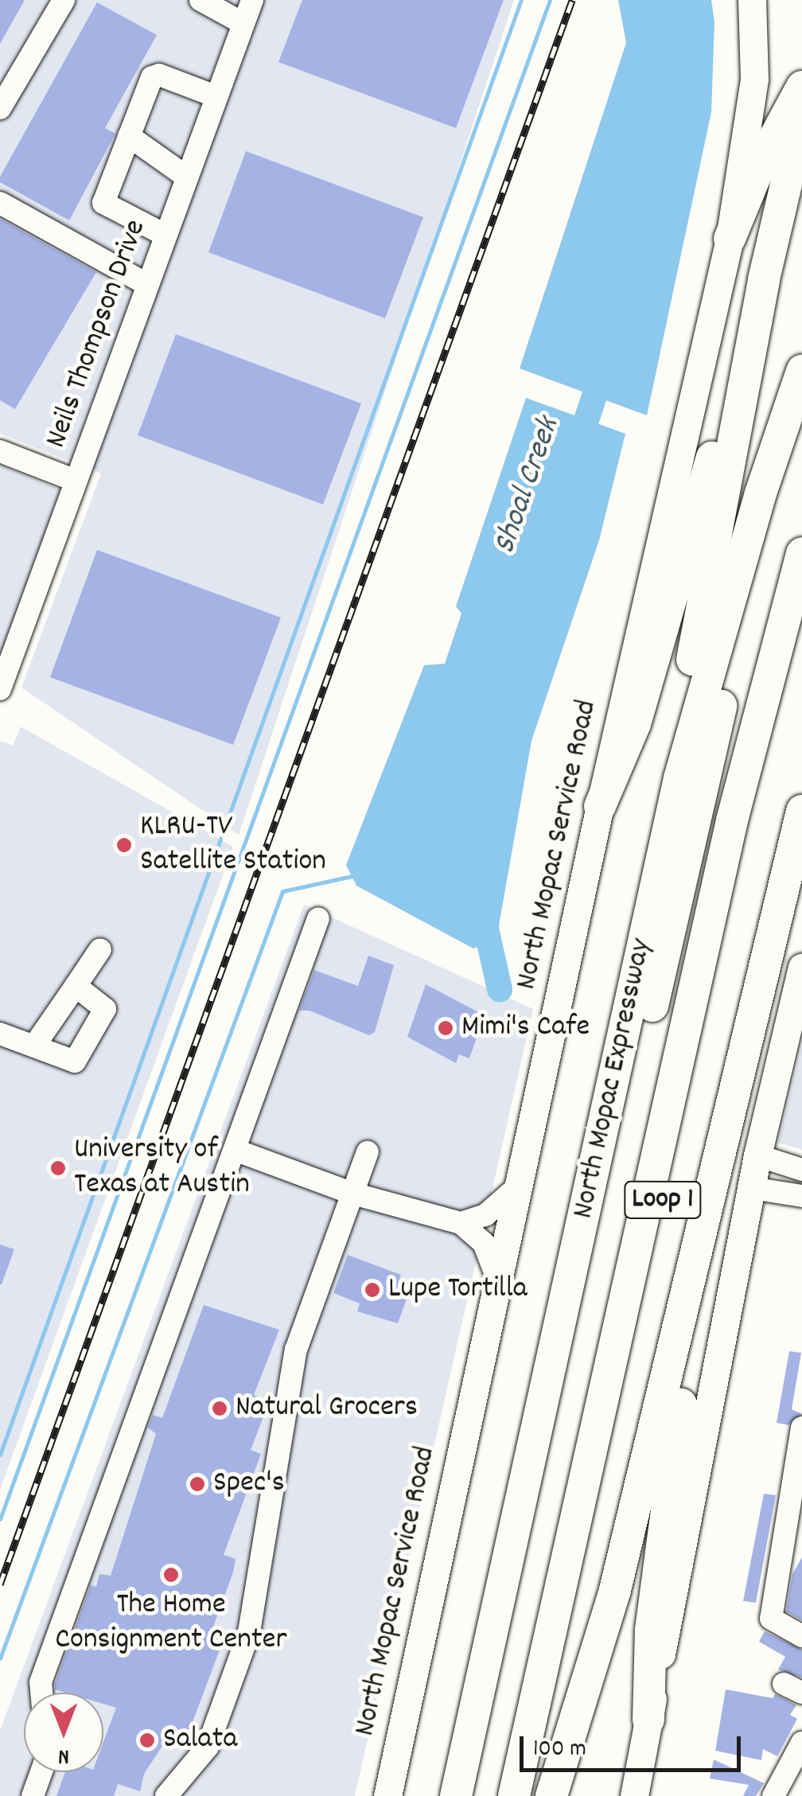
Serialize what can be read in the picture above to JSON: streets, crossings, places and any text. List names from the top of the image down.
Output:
{
  "streets": {
    "highway": ["North Mopac Expressway", "Loop 1"],
    "main road": ["North Mopac Service Road"],
    "street": ["Neils Thompson Drive"]
  },
  "water": ["Shoal Creek"],
  "places": [
    "KLRU-TV Satellite Station",
    "Mimi's Cafe",
    "University of Texas at Austin",
    "Lupe Tortilla",
    "Natural Grocers",
    "Spec's",
    "The Home Consignment Center",
    "Salata"
  ],
  "scale_bar": "100 m",
  "north": "bottom"
}
